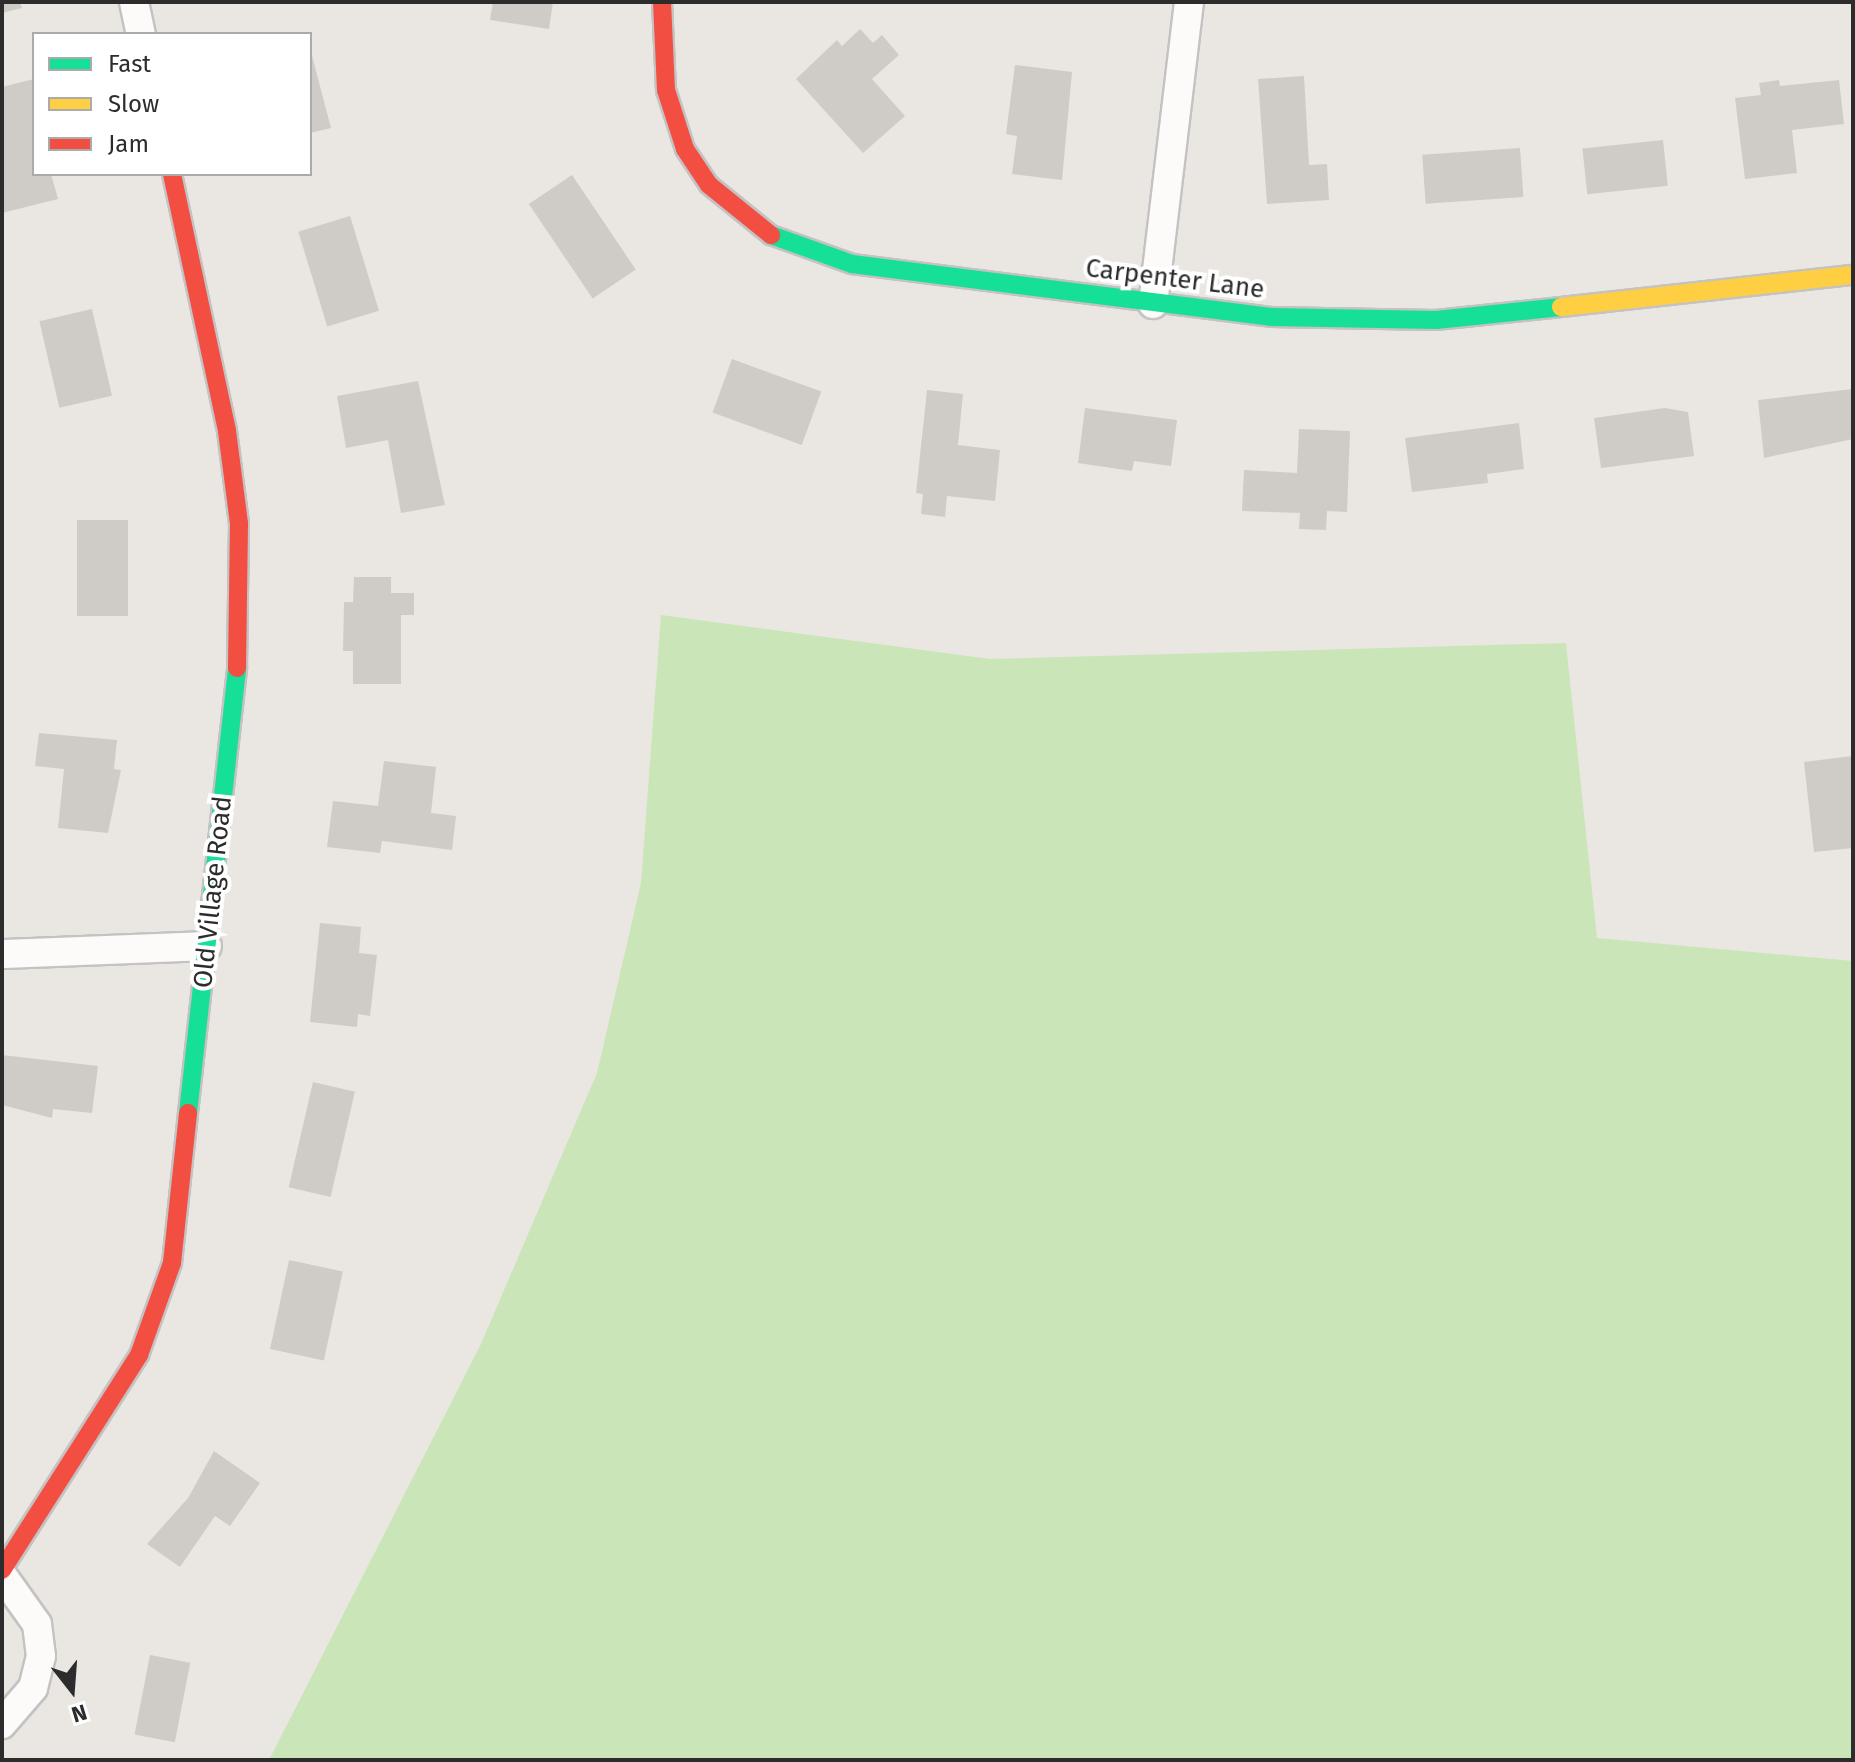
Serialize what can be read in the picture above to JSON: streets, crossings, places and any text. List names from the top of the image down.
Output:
{
  "streets": {
    "street": ["Carpenter Lane", "Old Village Road"]
  },
  "legend": ["Fast", "Slow", "Jam"],
  "north": "bottom"
}
